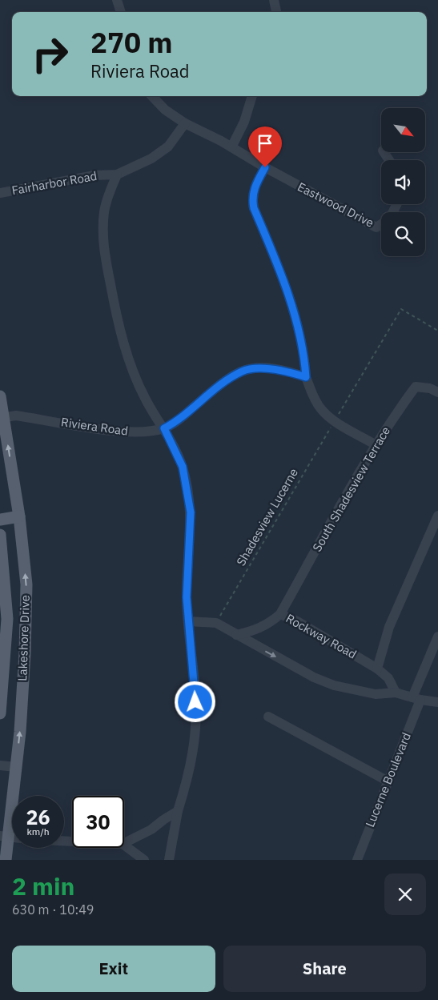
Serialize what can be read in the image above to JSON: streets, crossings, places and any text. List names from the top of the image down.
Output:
{
  "streets": {
    "main road": ["Lakeshore Drive"],
    "street": [
      "Fairharbor Road",
      "Eastwood Drive",
      "Riviera Road",
      "South Shadesview Terrace",
      "Rockway Road",
      "Lucerne Boulevard"
    ],
    "path": ["Shadesview Lucerne"]
  },
  "crossings": [
    ["Fairharbor Road", "Eastwood Drive"],
    ["Riviera Road", "Lakeshore Drive"],
    ["South Shadesview Terrace", "Rockway Road"]
  ],
  "north": "bottom right",
  "page": {
    "turn": ["270 m", "Riviera Road"],
    "speed": "26 km/h",
    "limit": "30",
    "heading": ["2 min", "630 m · 10:49"],
    "buttons": ["Exit", "Share"]
  }
}
